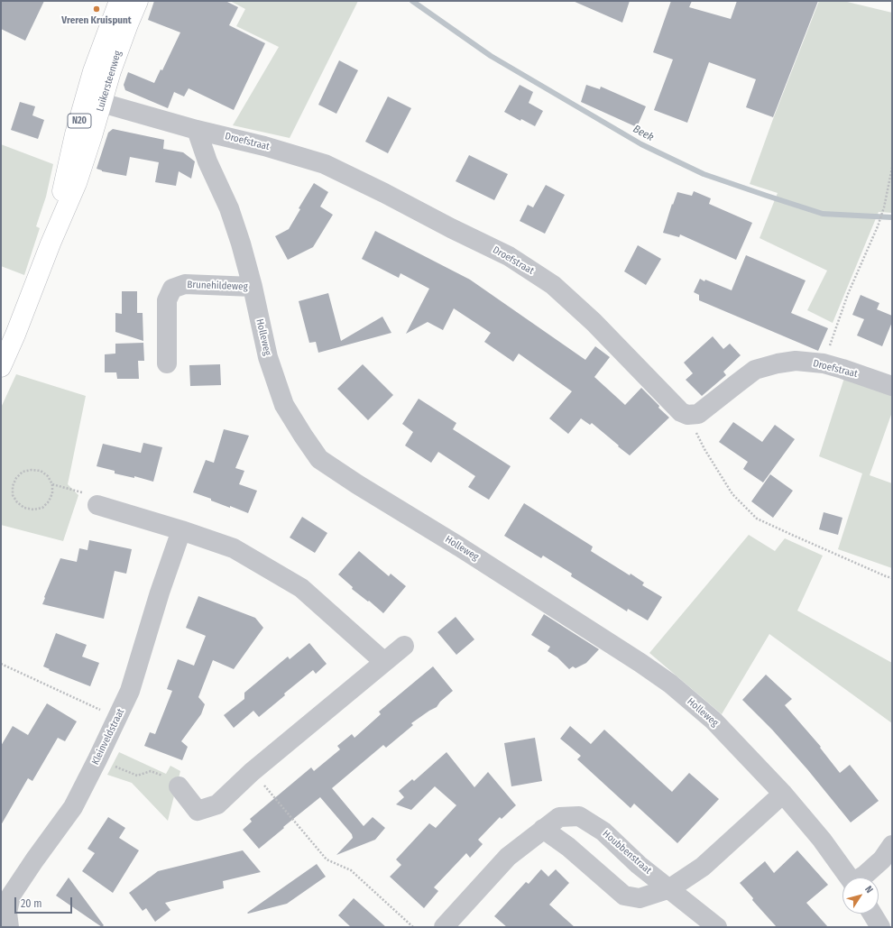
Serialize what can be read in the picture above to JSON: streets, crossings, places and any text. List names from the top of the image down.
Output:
{
  "streets": {
    "main road": ["Luikersteenweg", "N20"],
    "street": [
      "Droefstraat",
      "Brunehildeweg",
      "Holleweg",
      "Kleinveldstraat",
      "Houbbenstraat"
    ]
  },
  "crossings": [
    ["Luikersteenweg", "Droefstraat"],
    ["Droefstraat", "Holleweg"],
    ["Brunehildeweg", "Holleweg"]
  ],
  "water": ["Beek"],
  "places": ["Vreren Kruispunt"],
  "scale_bar": "20 m",
  "north": "top right"
}
